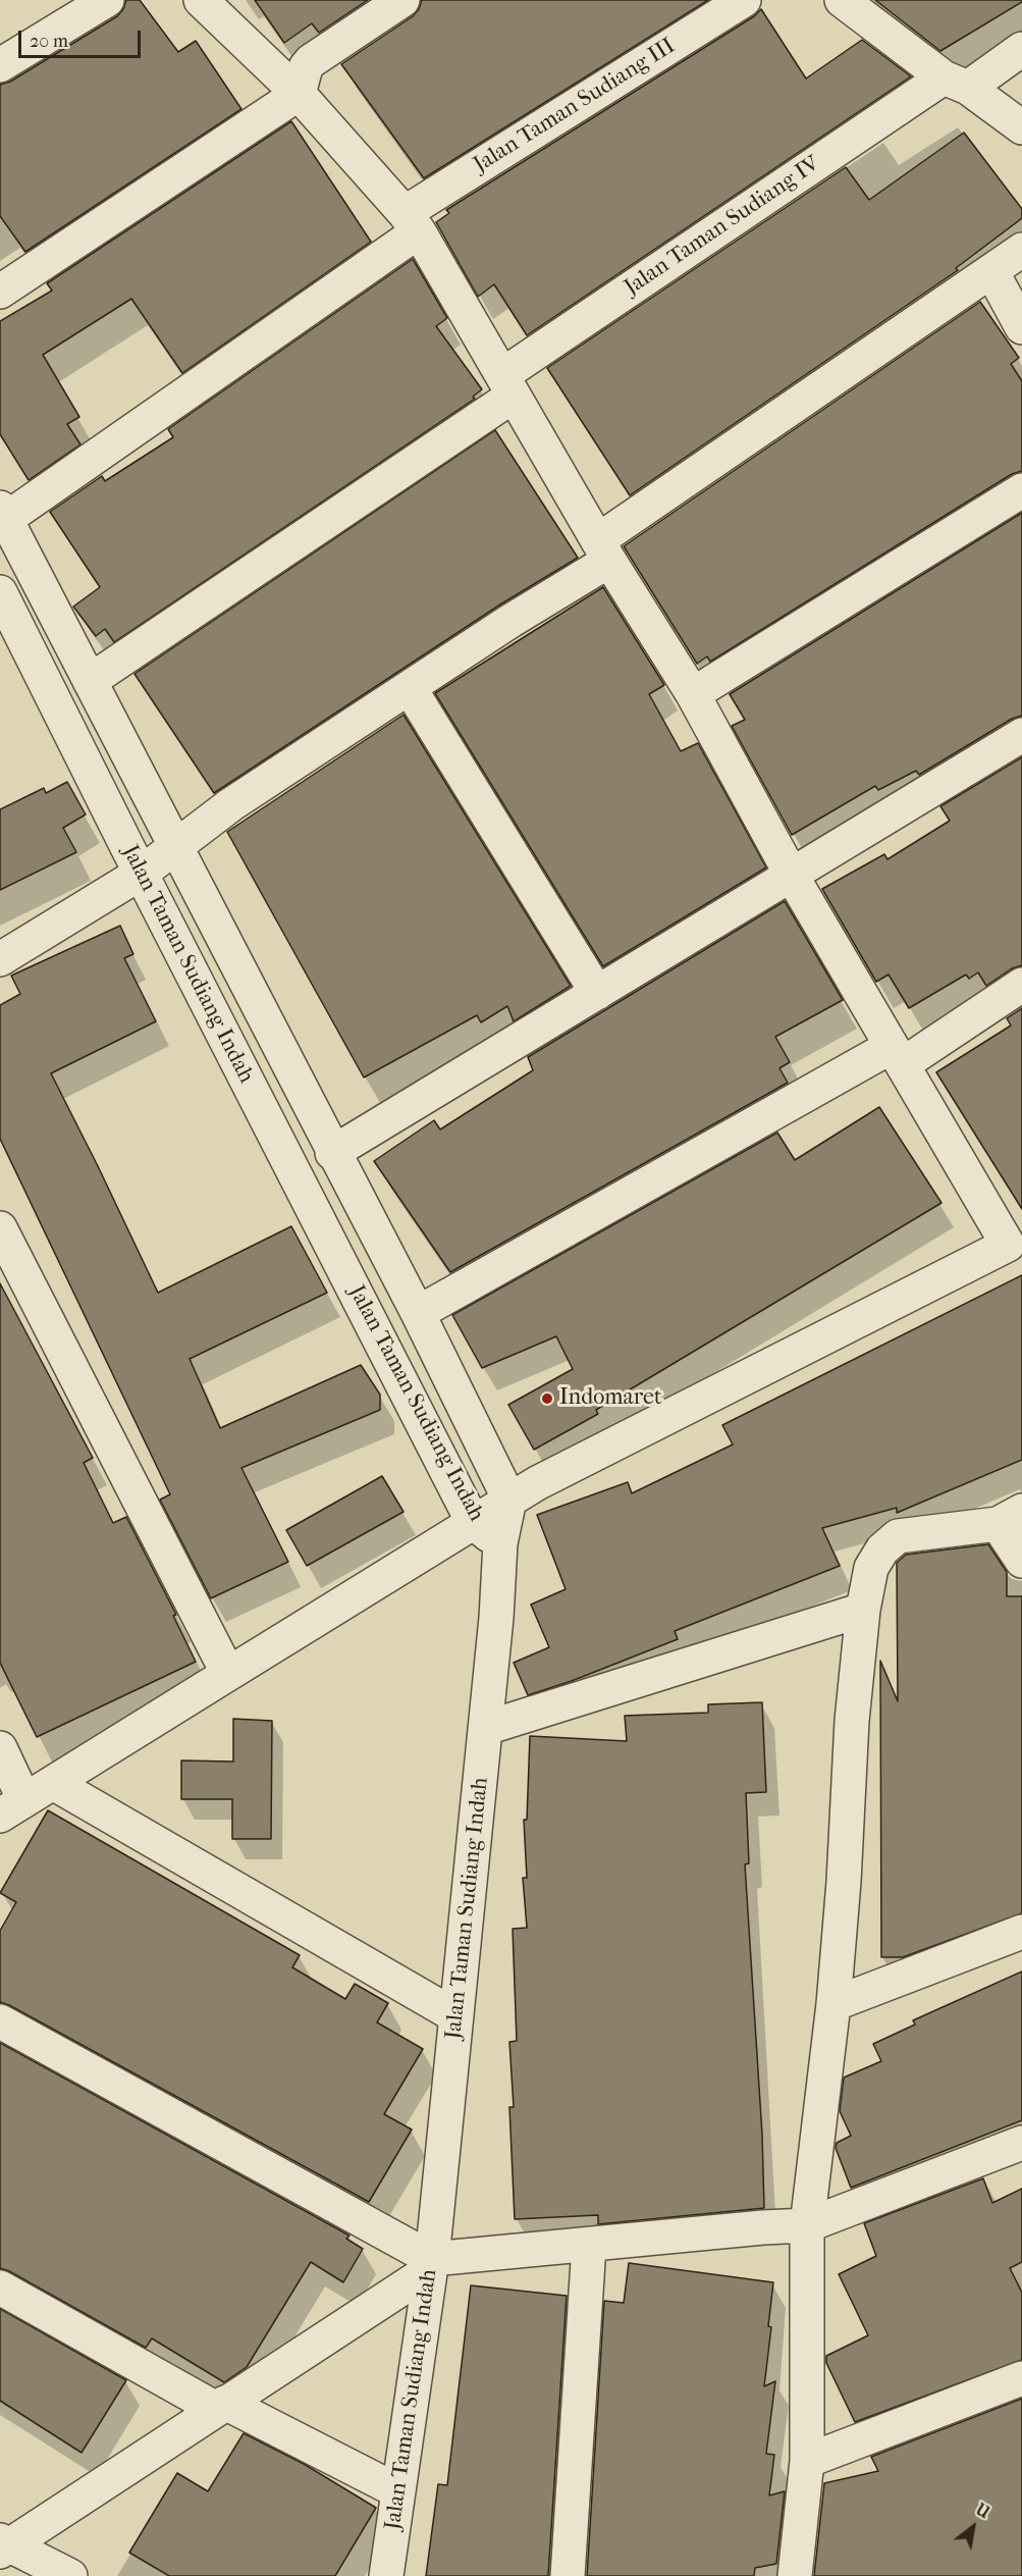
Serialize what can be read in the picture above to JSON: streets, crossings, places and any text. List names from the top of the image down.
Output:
{
  "streets": {
    "street": ["Jalan Taman Sudiang III", "Jalan Taman Sudiang IV", "Jalan Taman Sudiang Indah"]
  },
  "places": ["Indomaret"],
  "scale_bar": "20 m",
  "north": "top right"
}
